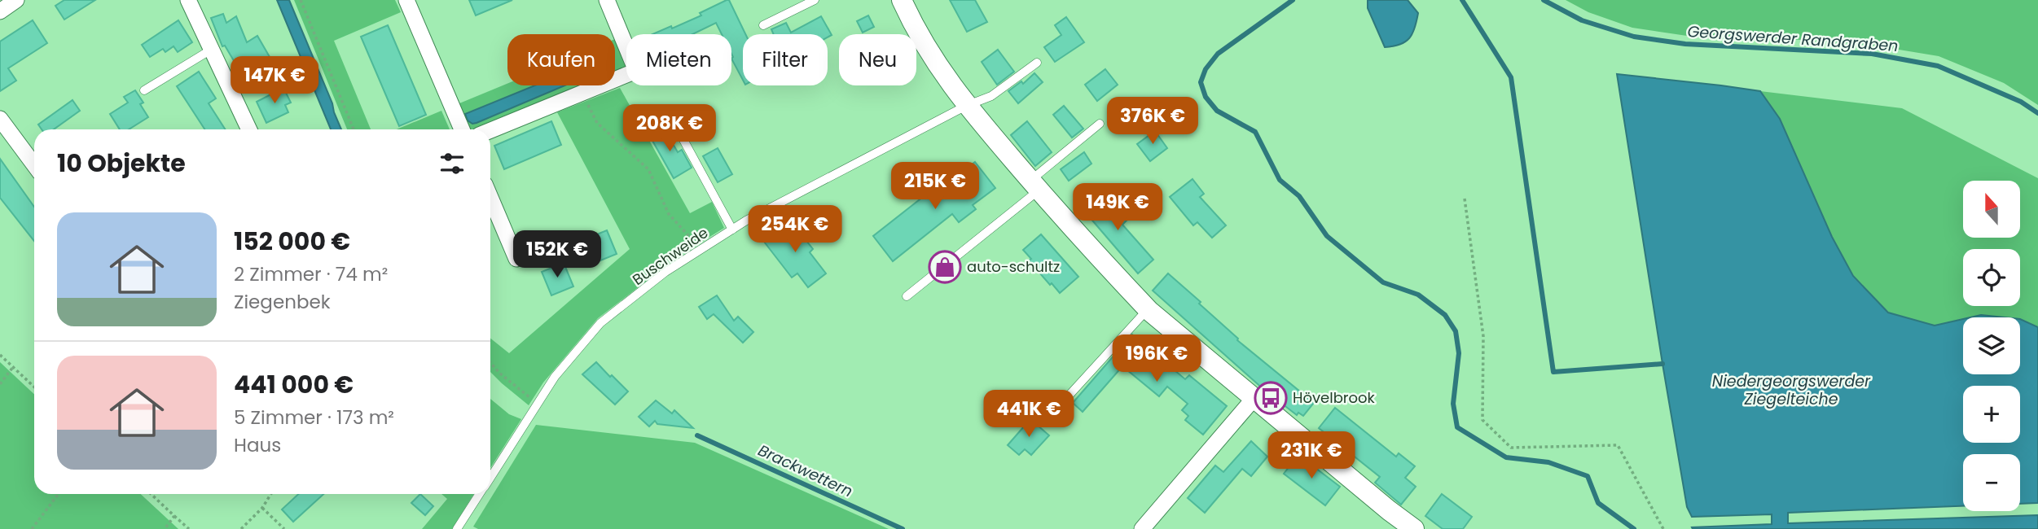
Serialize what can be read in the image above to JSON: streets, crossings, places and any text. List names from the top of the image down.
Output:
{
  "streets": {
    "lane": ["Buschweide"]
  },
  "water": ["Georgswerder Randgraben", "Niedergeorgswerder Ziegelteiche", "Brackwettern"],
  "places": {
    "shop": ["auto-schultz"],
    "bus stop": ["Hövelbrook"]
  },
  "north": "top",
  "page": {
    "chip": [
      "Kaufen",
      "Mieten",
      "Filter",
      "Neu"
    ],
    "price": [
      "147K €",
      "376K €",
      "208K €",
      "215K €",
      "149K €",
      "254K €",
      "152K €",
      "196K €",
      "441K €",
      "231K €"
    ],
    "heading": "10 Objekte",
    "map_buttons": ["+", "−"],
    "list": [
      {
        "name": "152 000 €",
        "note": "2 Zimmer · 74 m² · Ziegenbek"
      },
      {
        "name": "441 000 €",
        "note": "5 Zimmer · 173 m² · Haus"
      }
    ]
  }
}
